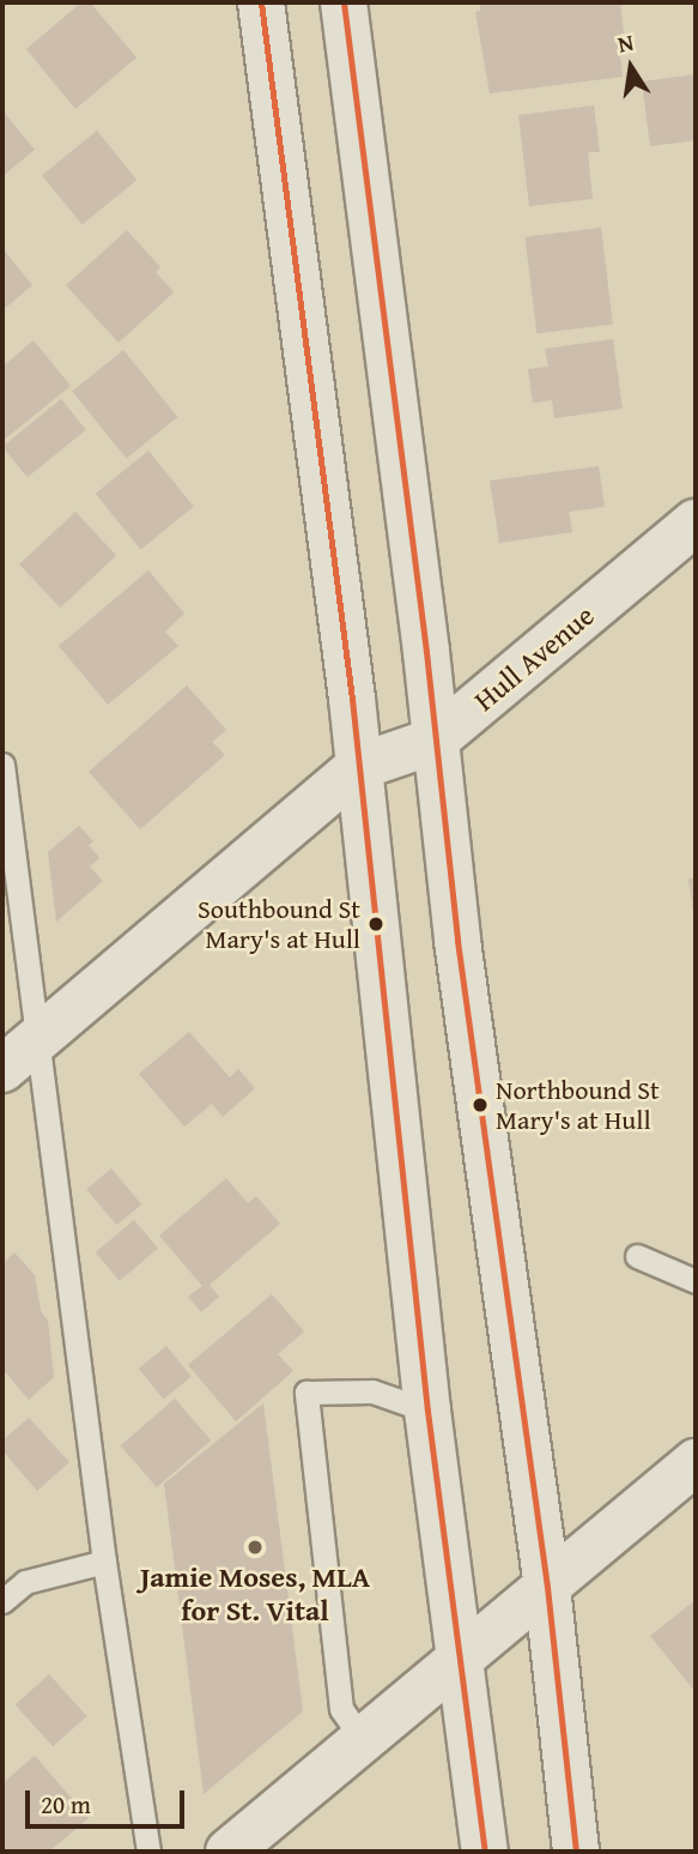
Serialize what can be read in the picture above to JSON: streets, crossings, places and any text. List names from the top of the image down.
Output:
{
  "streets": {
    "main road": ["Hull Avenue"]
  },
  "places": ["Southbound St Mary's at Hull", "Northbound St Mary's at Hull", "Jamie Moses, MLA for St. Vital"],
  "scale_bar": "20 m",
  "north": "top"
}
